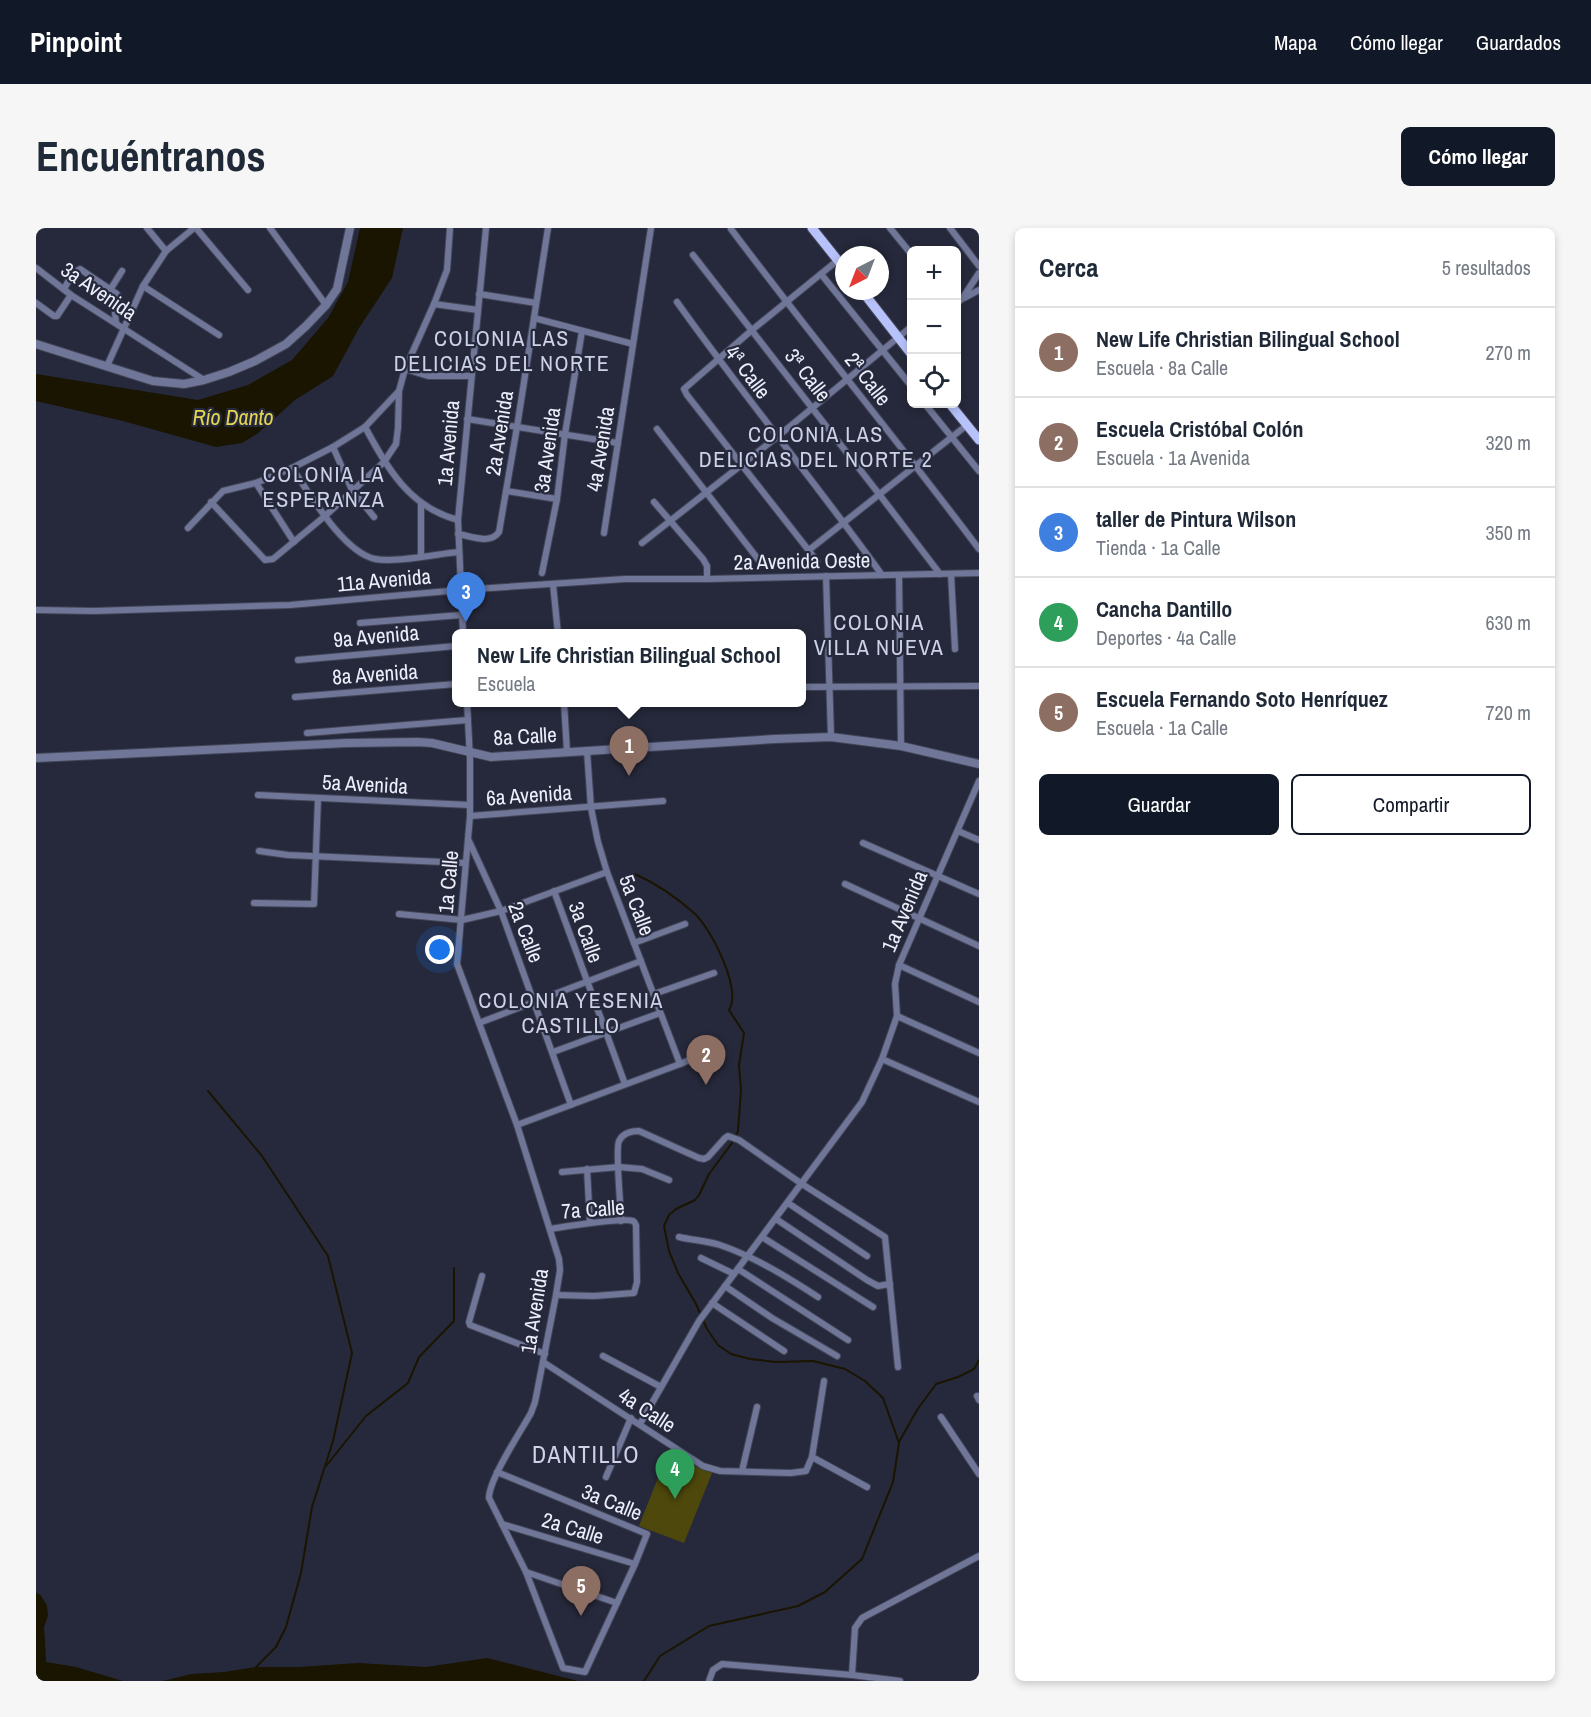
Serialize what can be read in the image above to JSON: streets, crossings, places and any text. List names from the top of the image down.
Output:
{
  "streets": {
    "street": [
      "3a Avenida",
      "4ª Calle",
      "3ª Calle",
      "2ª Calle",
      "2a Avenida",
      "1a Avenida",
      "4a Avenida",
      "2a Avenida Oeste",
      "11a Avenida",
      "9a Avenida",
      "8a Avenida",
      "8a Calle",
      "5a Avenida",
      "6a Avenida",
      "1a Calle",
      "5a Calle",
      "2a Calle",
      "3a Calle",
      "7a Calle",
      "4a Calle"
    ]
  },
  "crossings": [
    ["4ª Calle", "2a Avenida Oeste"],
    ["3ª Calle", "2a Avenida Oeste"],
    ["2a Avenida", "1a Avenida"],
    ["1a Avenida", "11a Avenida"],
    ["1a Avenida", "1a Calle"],
    ["1a Avenida", "2a Calle"],
    ["1a Avenida", "3a Calle"],
    ["1a Avenida", "7a Calle"],
    ["1a Avenida", "4a Calle"],
    ["2a Avenida Oeste", "11a Avenida"],
    ["8a Calle", "1a Calle"],
    ["8a Calle", "5a Calle"],
    ["5a Avenida", "1a Calle"],
    ["6a Avenida", "1a Calle"],
    ["6a Avenida", "5a Calle"],
    ["1a Calle", "2a Calle"],
    ["2a Calle", "3a Calle"]
  ],
  "districts": [
    "COLONIA LAS DELICIAS DEL NORTE",
    "COLONIA LAS DELICIAS DEL NORTE 2",
    "COLONIA LA ESPERANZA",
    "COLONIA VILLA NUEVA",
    "COLONIA YESENIA CASTILLO",
    "DANTILLO"
  ],
  "water": ["Río Danto"],
  "north": "bottom left",
  "page": {
    "header": "Pinpoint",
    "nav": ["Mapa", "Cómo llegar", "Guardados"],
    "buttons": [
      "Cómo llegar",
      ["Guardar", "Compartir"]
    ],
    "title": "Encuéntranos",
    "heading": ["Cerca", "5 resultados"],
    "map_buttons": ["+", "−"],
    "list": [
      {
        "mark": "1",
        "name": "New Life Christian Bilingual School",
        "note": "Escuela · 8a Calle",
        "value": "270 m"
      },
      {
        "mark": "2",
        "name": "Escuela Cristóbal Colón",
        "note": "Escuela · 1a Avenida",
        "value": "320 m"
      },
      {
        "mark": "3",
        "name": "taller de Pintura Wilson",
        "note": "Tienda · 1a Calle",
        "value": "350 m"
      },
      {
        "mark": "4",
        "name": "Cancha Dantillo",
        "note": "Deportes · 4a Calle",
        "value": "630 m"
      },
      {
        "mark": "5",
        "name": "Escuela Fernando Soto Henríquez",
        "note": "Escuela · 1a Calle",
        "value": "720 m"
      }
    ],
    "pins": [
      "3",
      "1",
      "2",
      "4",
      "5"
    ],
    "popup": ["New Life Christian Bilingual School", "Escuela"]
  }
}
